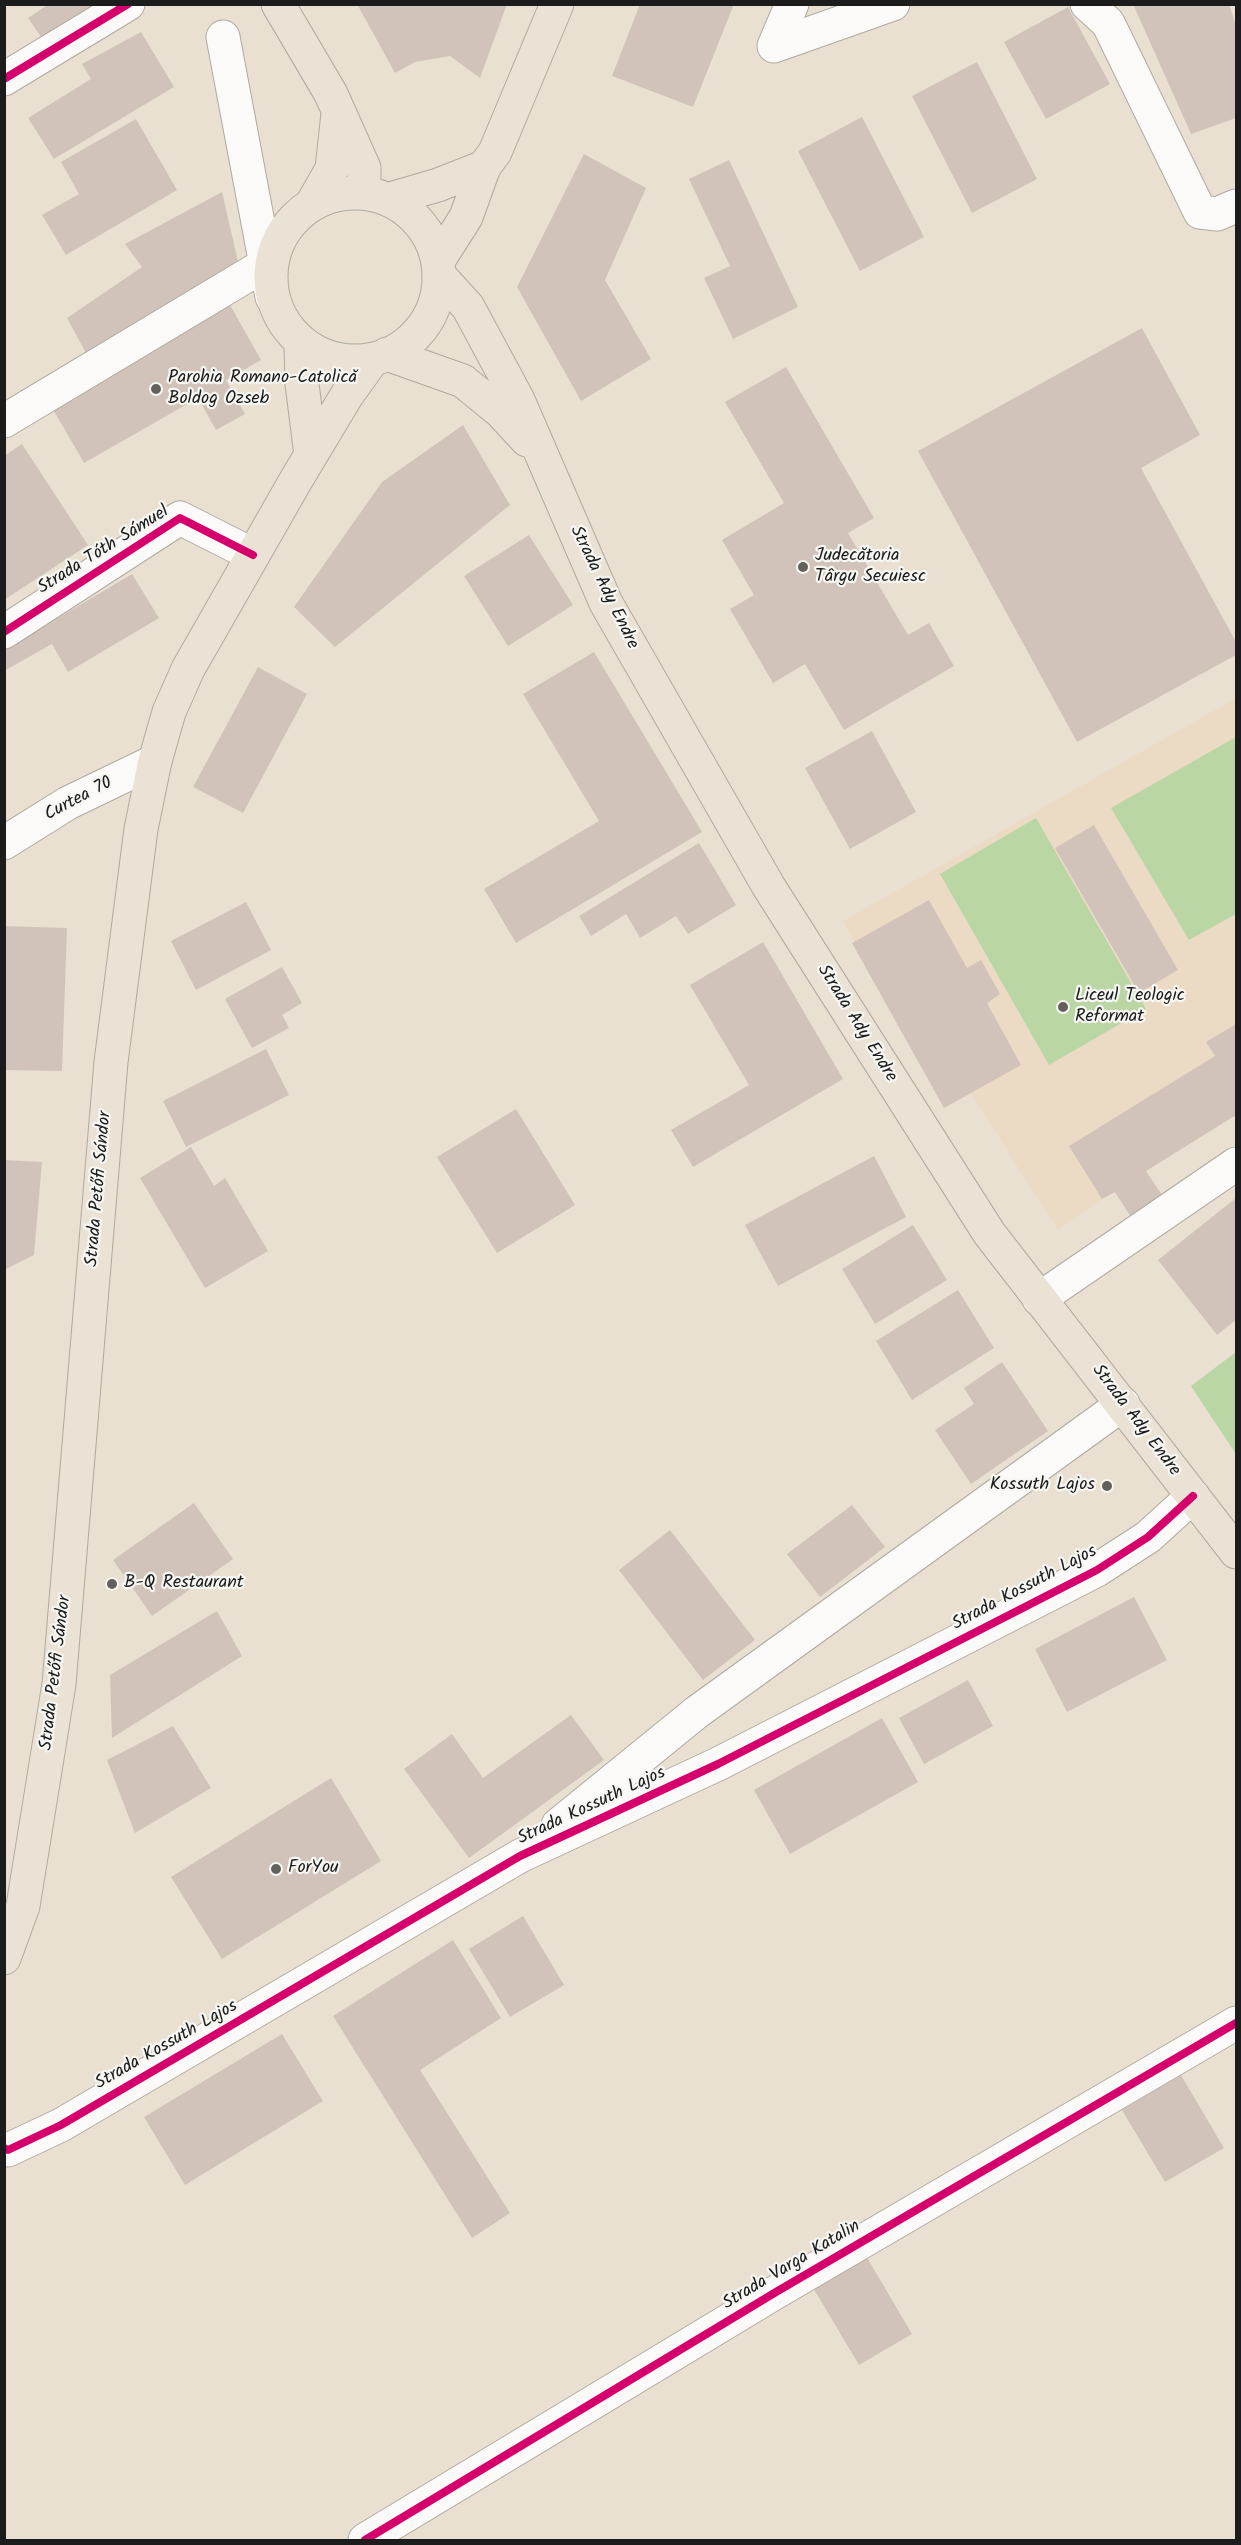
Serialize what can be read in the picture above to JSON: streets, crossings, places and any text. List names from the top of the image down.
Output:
{
  "streets": {
    "main road": ["Strada Ady Endre", "Strada Petőfi Sándor"],
    "street": [
      "Strada Tóth Sámuel",
      "Curtea 70",
      "Strada Kossuth Lajos",
      "Strada Varga Katalin"
    ]
  },
  "crossings": [
    ["Strada Tóth Sámuel", "Strada Petőfi Sándor"],
    ["Strada Ady Endre", "Strada Petőfi Sándor"],
    ["Strada Ady Endre", "Strada Kossuth Lajos"],
    ["Curtea 70", "Strada Petőfi Sándor"]
  ],
  "places": [
    "Parohia Romano-Catolică Boldog Ozseb",
    "Judecătoria Târgu Secuiesc",
    "Liceul Teologic Reformat",
    "Kossuth Lajos",
    "B-Q Restaurant",
    "ForYou"
  ]
}
